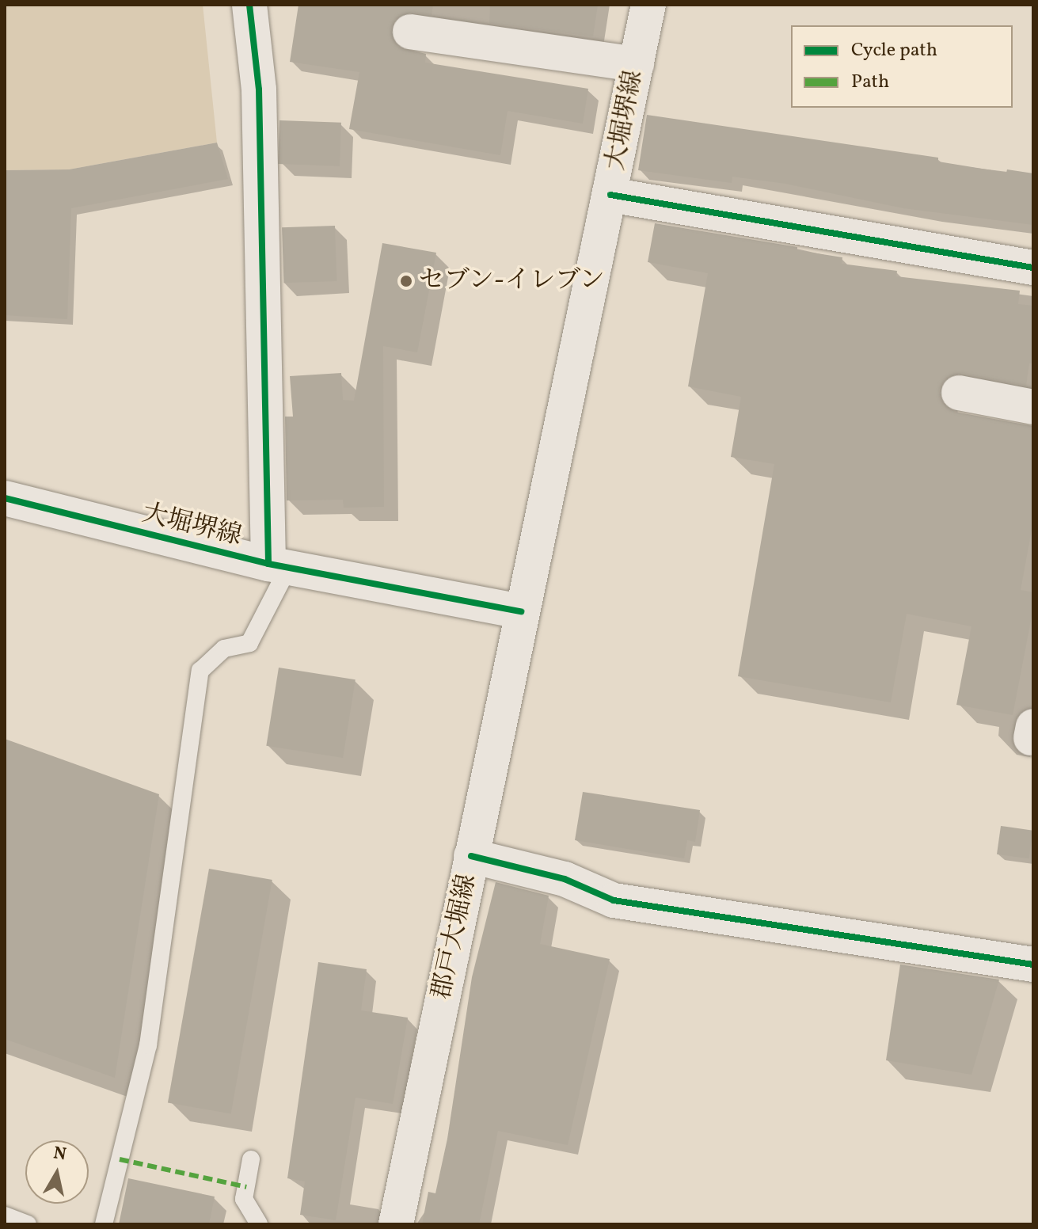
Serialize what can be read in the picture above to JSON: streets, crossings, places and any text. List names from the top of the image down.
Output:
{
  "streets": {
    "street": ["大堀堺線", "郡戸大堀線"]
  },
  "crossings": [
    ["大堀堺線", "郡戸大堀線"]
  ],
  "places": ["セブン-イレブン"],
  "legend": ["Cycle path", "Path"],
  "north": "top"
}
